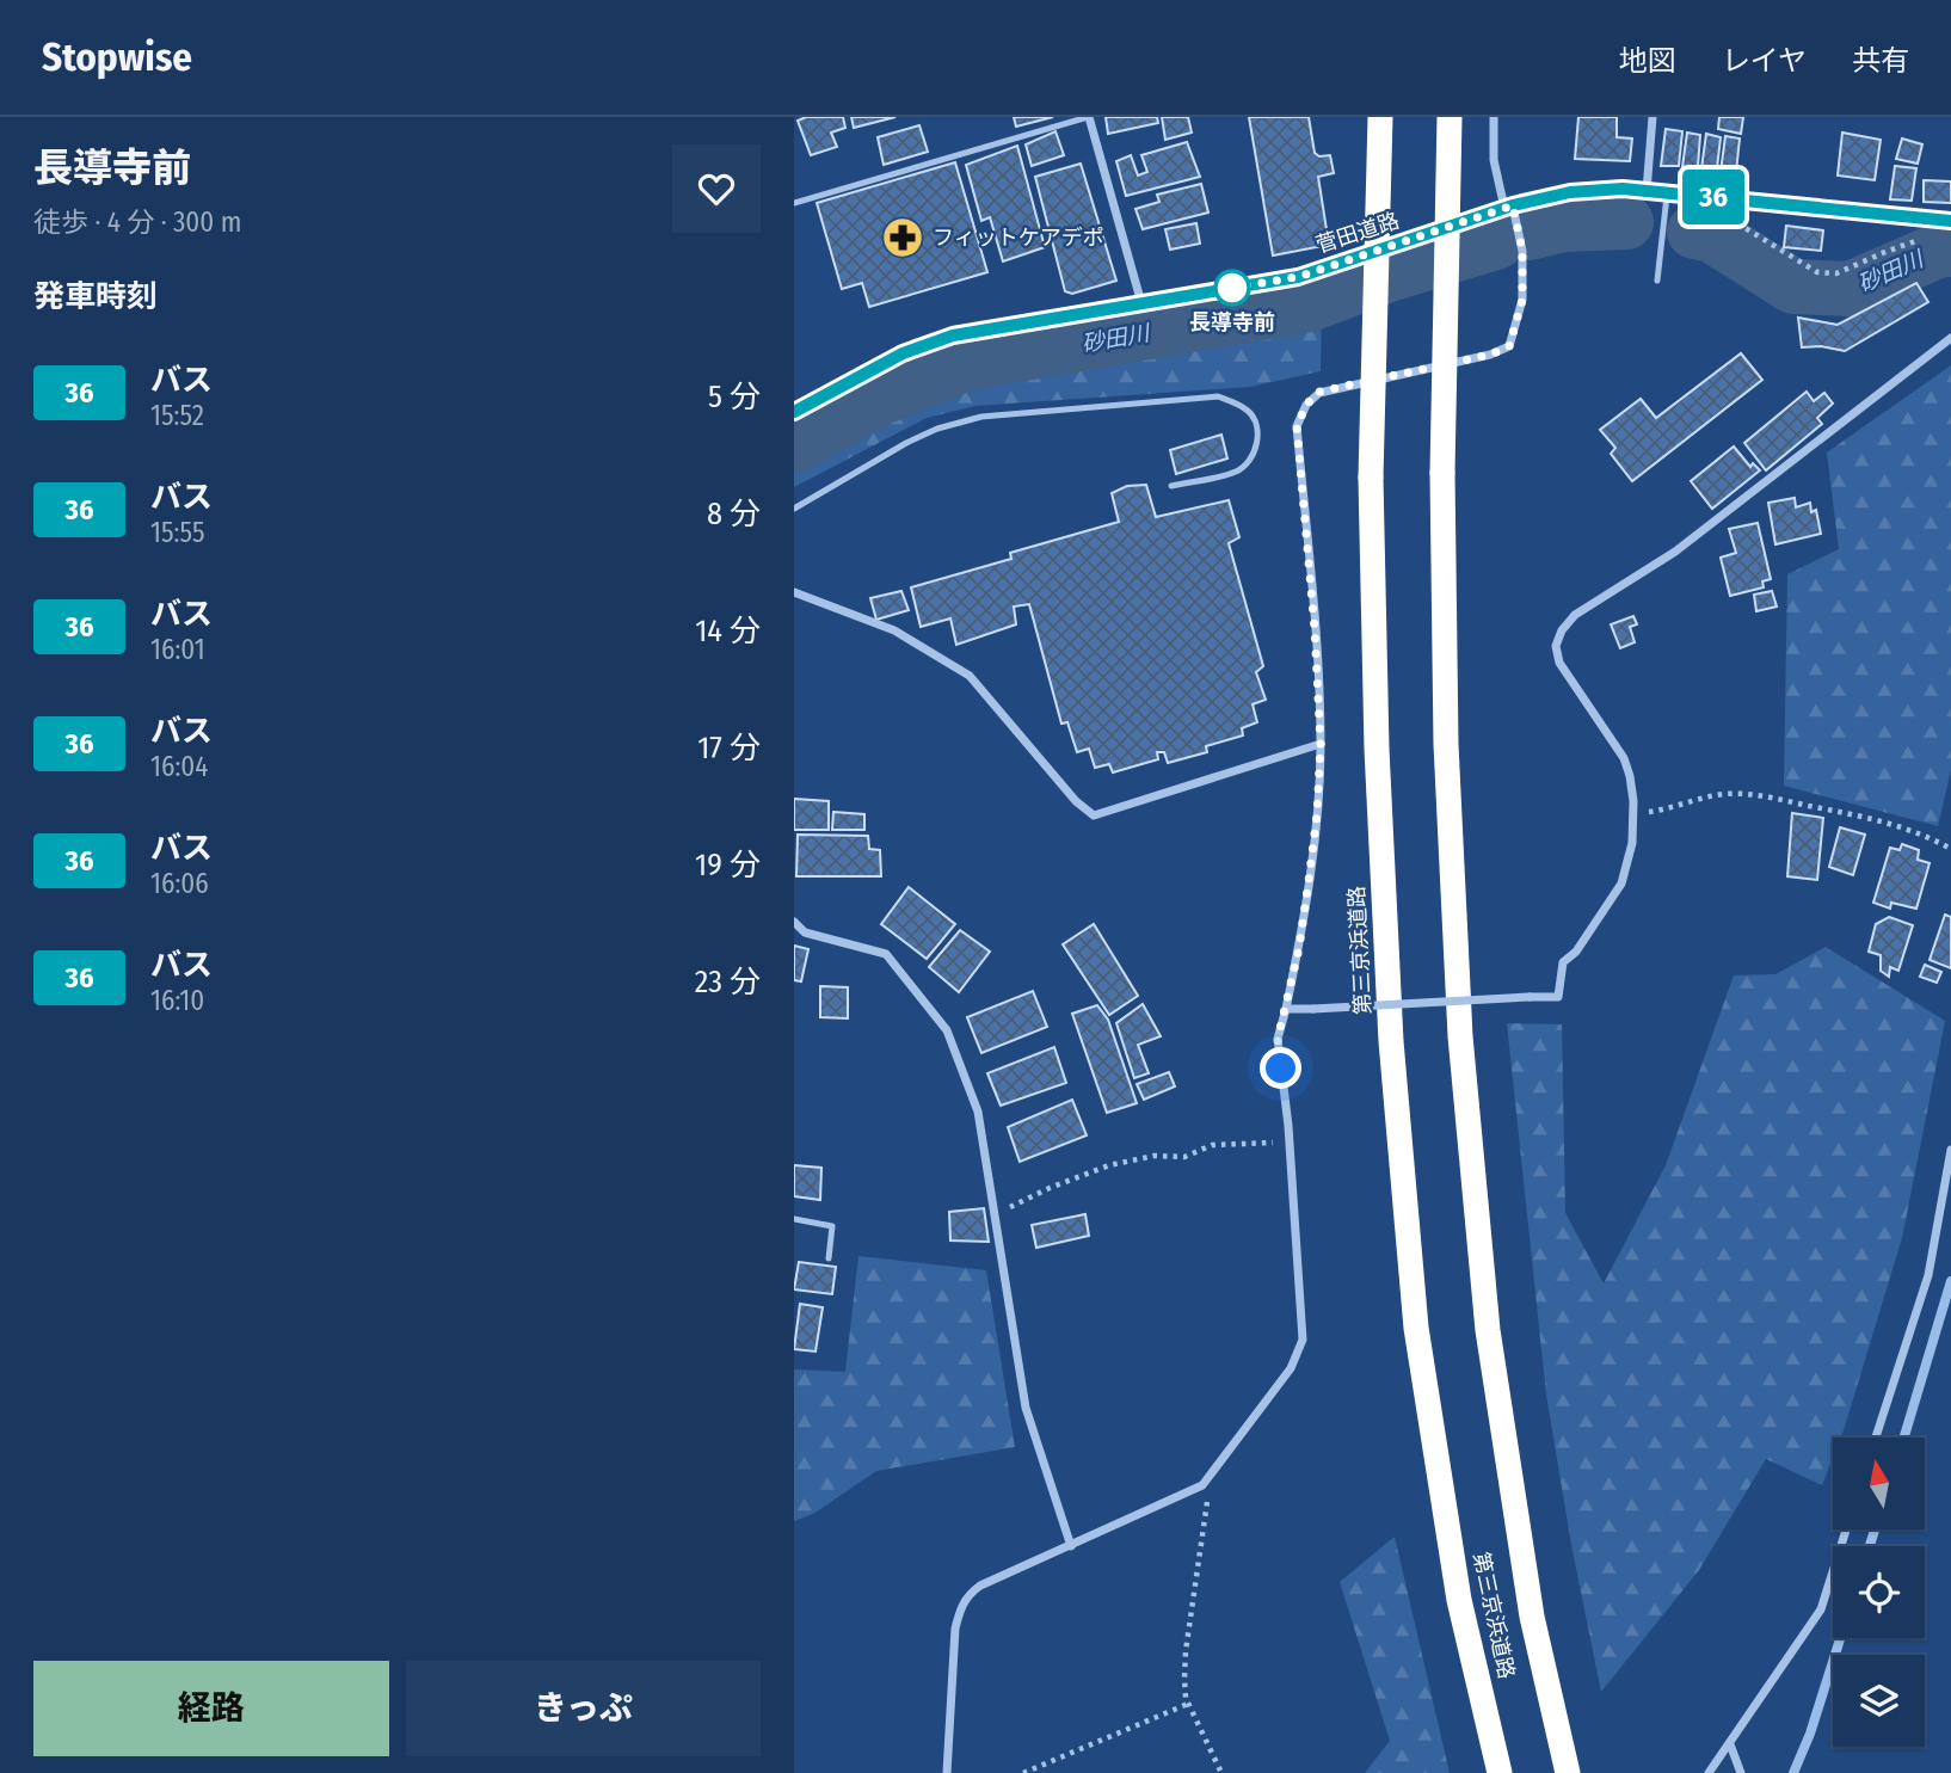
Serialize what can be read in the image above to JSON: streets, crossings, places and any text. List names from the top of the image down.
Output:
{
  "streets": {
    "highway": ["第三京浜道路"],
    "street": ["菅田道路"]
  },
  "water": ["砂田川"],
  "places": {
    "pharmacy": ["フィットケアデポ"],
    "other": ["長導寺前"]
  },
  "lines": ["bus line 36"],
  "north": "top",
  "page": {
    "header": "Stopwise",
    "nav": ["地図", "レイヤ", "共有"],
    "heading": [
      ["長導寺前", "徒歩 · 4 分 · 300 m"],
      "発車時刻"
    ],
    "on_map": "36",
    "list": [
      {
        "mark": "36",
        "name": "バス",
        "note": "15:52",
        "value": "5 分"
      },
      {
        "mark": "36",
        "name": "バス",
        "note": "15:55",
        "value": "8 分"
      },
      {
        "mark": "36",
        "name": "バス",
        "note": "16:01",
        "value": "14 分"
      },
      {
        "mark": "36",
        "name": "バス",
        "note": "16:04",
        "value": "17 分"
      },
      {
        "mark": "36",
        "name": "バス",
        "note": "16:06",
        "value": "19 分"
      },
      {
        "mark": "36",
        "name": "バス",
        "note": "16:10",
        "value": "23 分"
      }
    ],
    "buttons": ["経路", "きっぷ"]
  }
}
